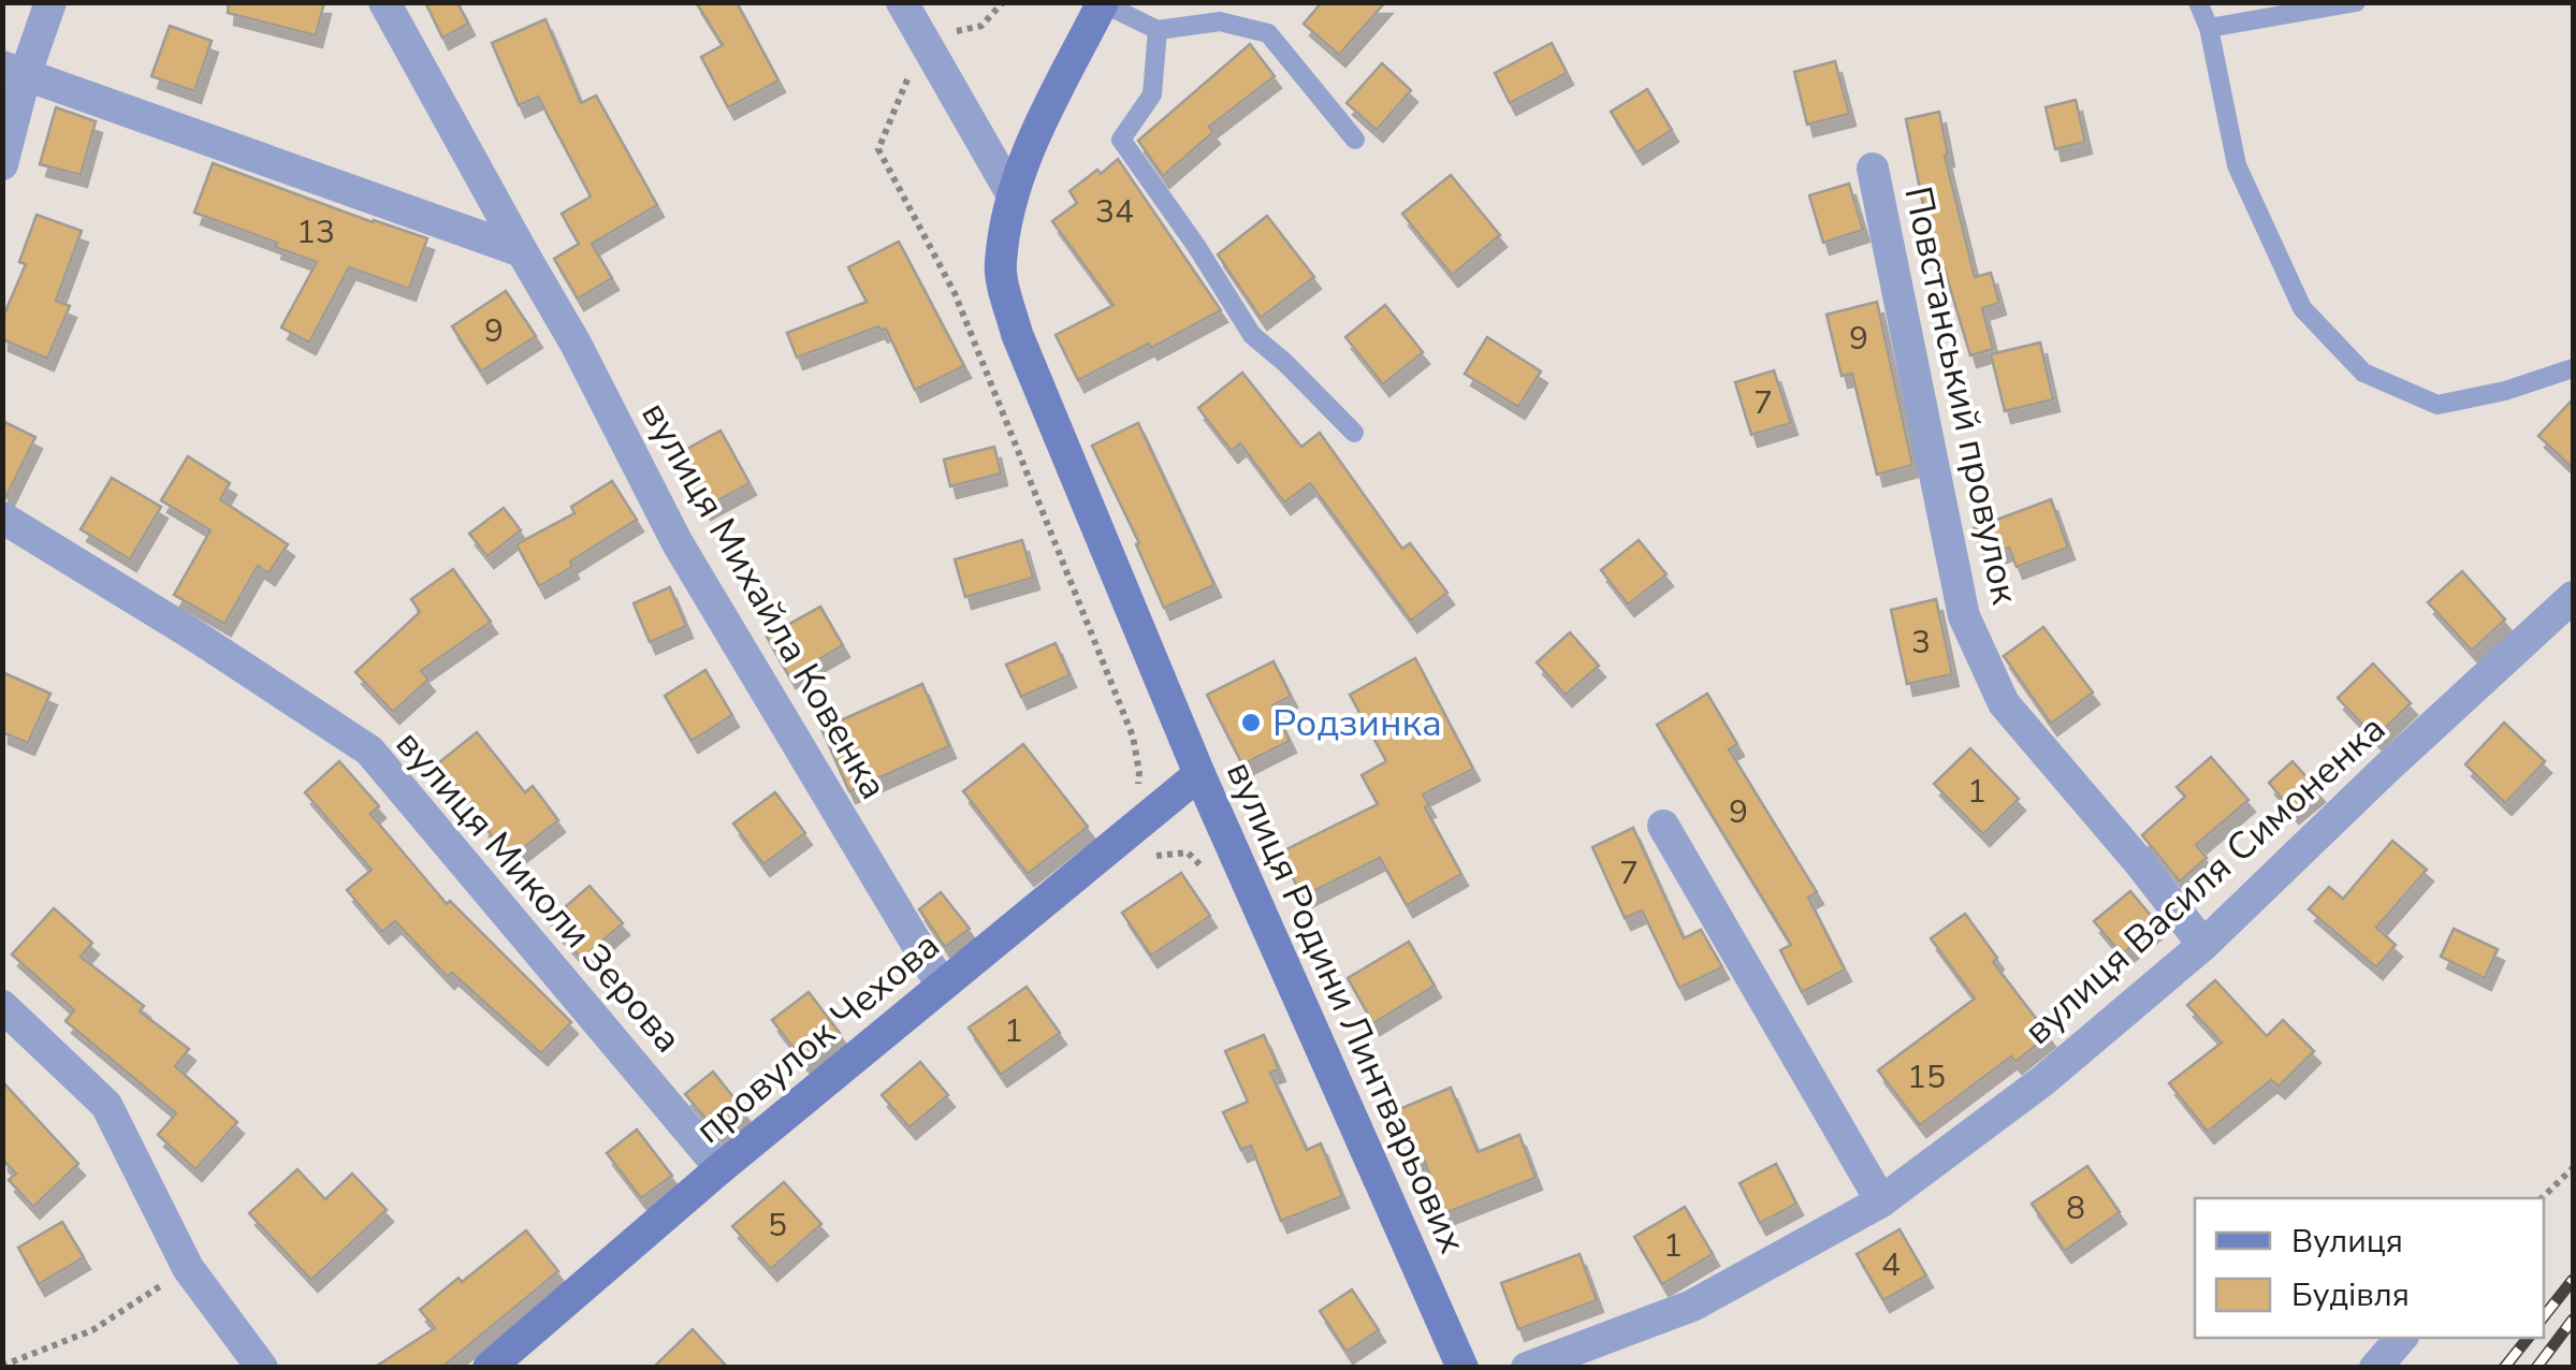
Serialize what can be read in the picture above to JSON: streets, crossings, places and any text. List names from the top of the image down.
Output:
{
  "streets": {
    "main road": ["вулиця Родини Линтварьових", "провулок Чехова"],
    "street": [
      "Повстанський провулок",
      "вулиця Михайла Ковенка",
      "вулиця Василя Симоненка",
      "вулиця Миколи Зерова"
    ]
  },
  "crossings": [
    ["Повстанський провулок", "вулиця Василя Симоненка"],
    ["вулиця Михайла Ковенка", "провулок Чехова"],
    ["вулиця Миколи Зерова", "провулок Чехова"],
    ["вулиця Родини Линтварьових", "провулок Чехова"]
  ],
  "places": ["Родзинка"],
  "house_numbers": [
    "34",
    "13",
    "9",
    "9",
    "7",
    "3",
    "1",
    "9",
    "7",
    "1",
    "15",
    "8",
    "5",
    "1",
    "4"
  ],
  "legend": ["Вулиця", "Будівля"]
}
